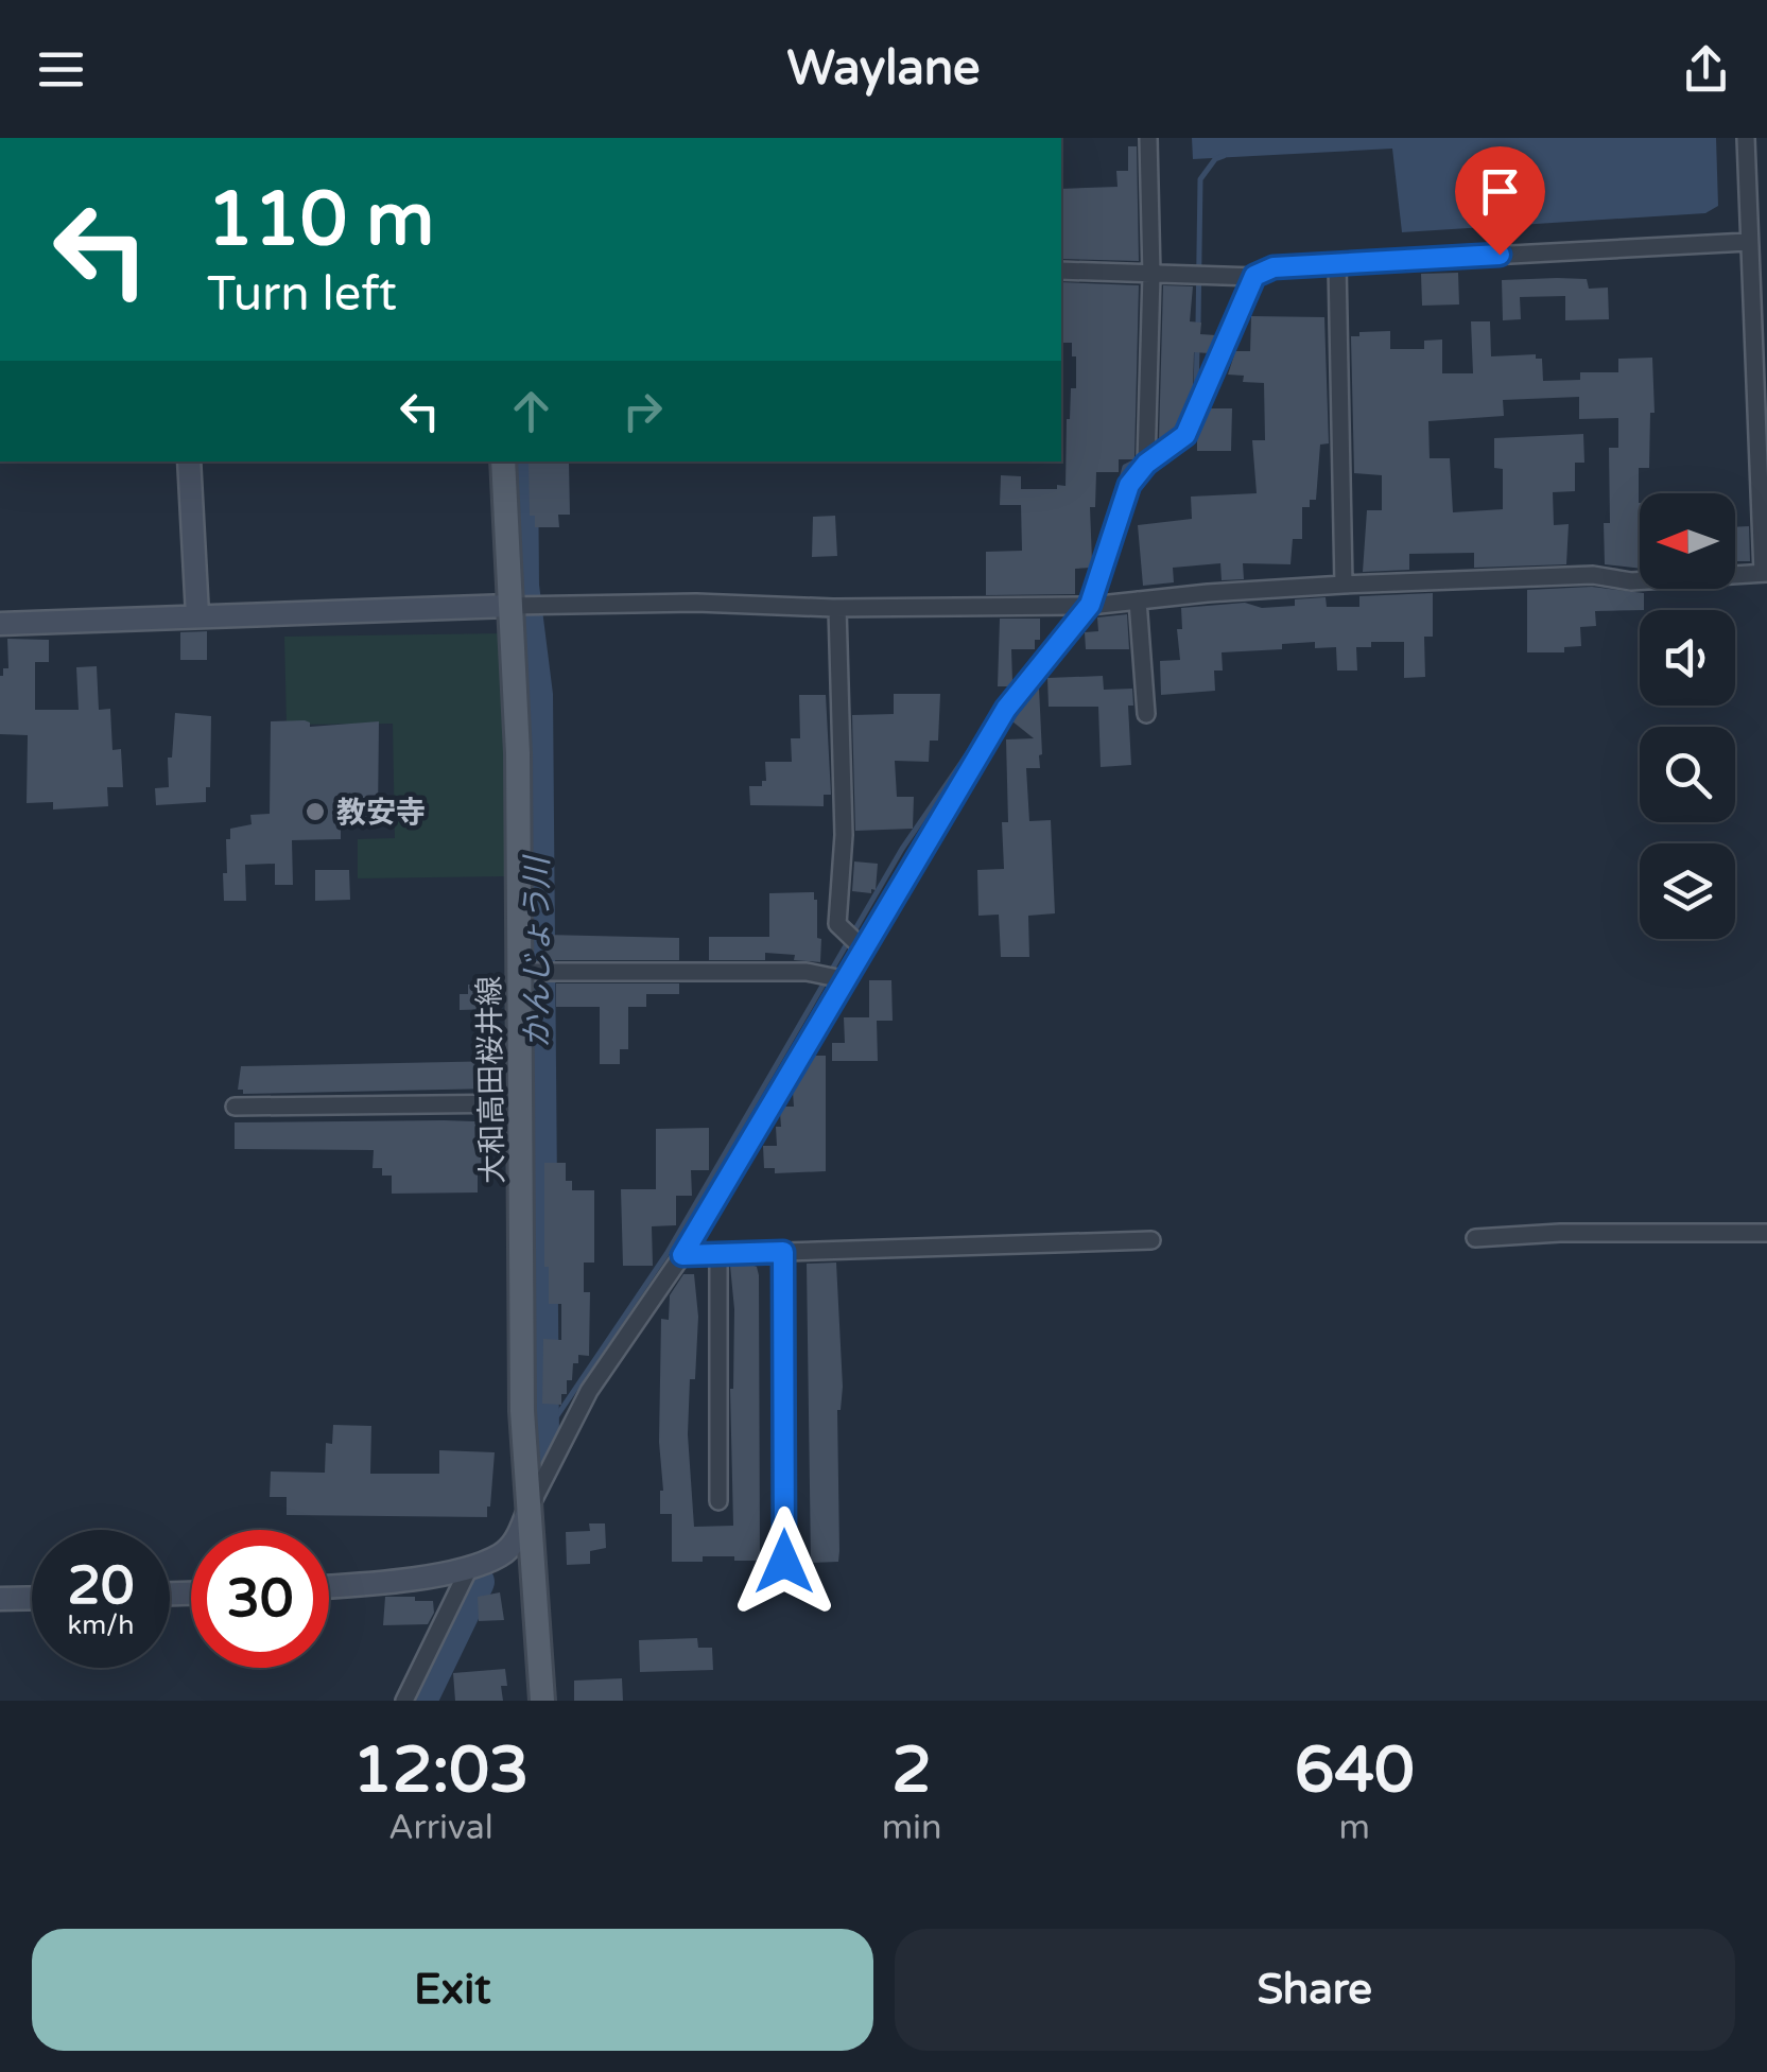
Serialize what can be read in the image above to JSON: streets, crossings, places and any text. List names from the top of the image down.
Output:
{
  "streets": {
    "main road": ["大和高田桜井線"]
  },
  "water": ["かんじょう川"],
  "places": ["教安寺"],
  "north": "left",
  "page": {
    "header": "Waylane",
    "turn": ["110 m", "Turn left"],
    "speed": "20 km/h",
    "limit": "30",
    "eta": [
      "12:03",
      "Arrival",
      "2",
      "min",
      "640",
      "m"
    ],
    "buttons": ["Exit", "Share"]
  }
}
